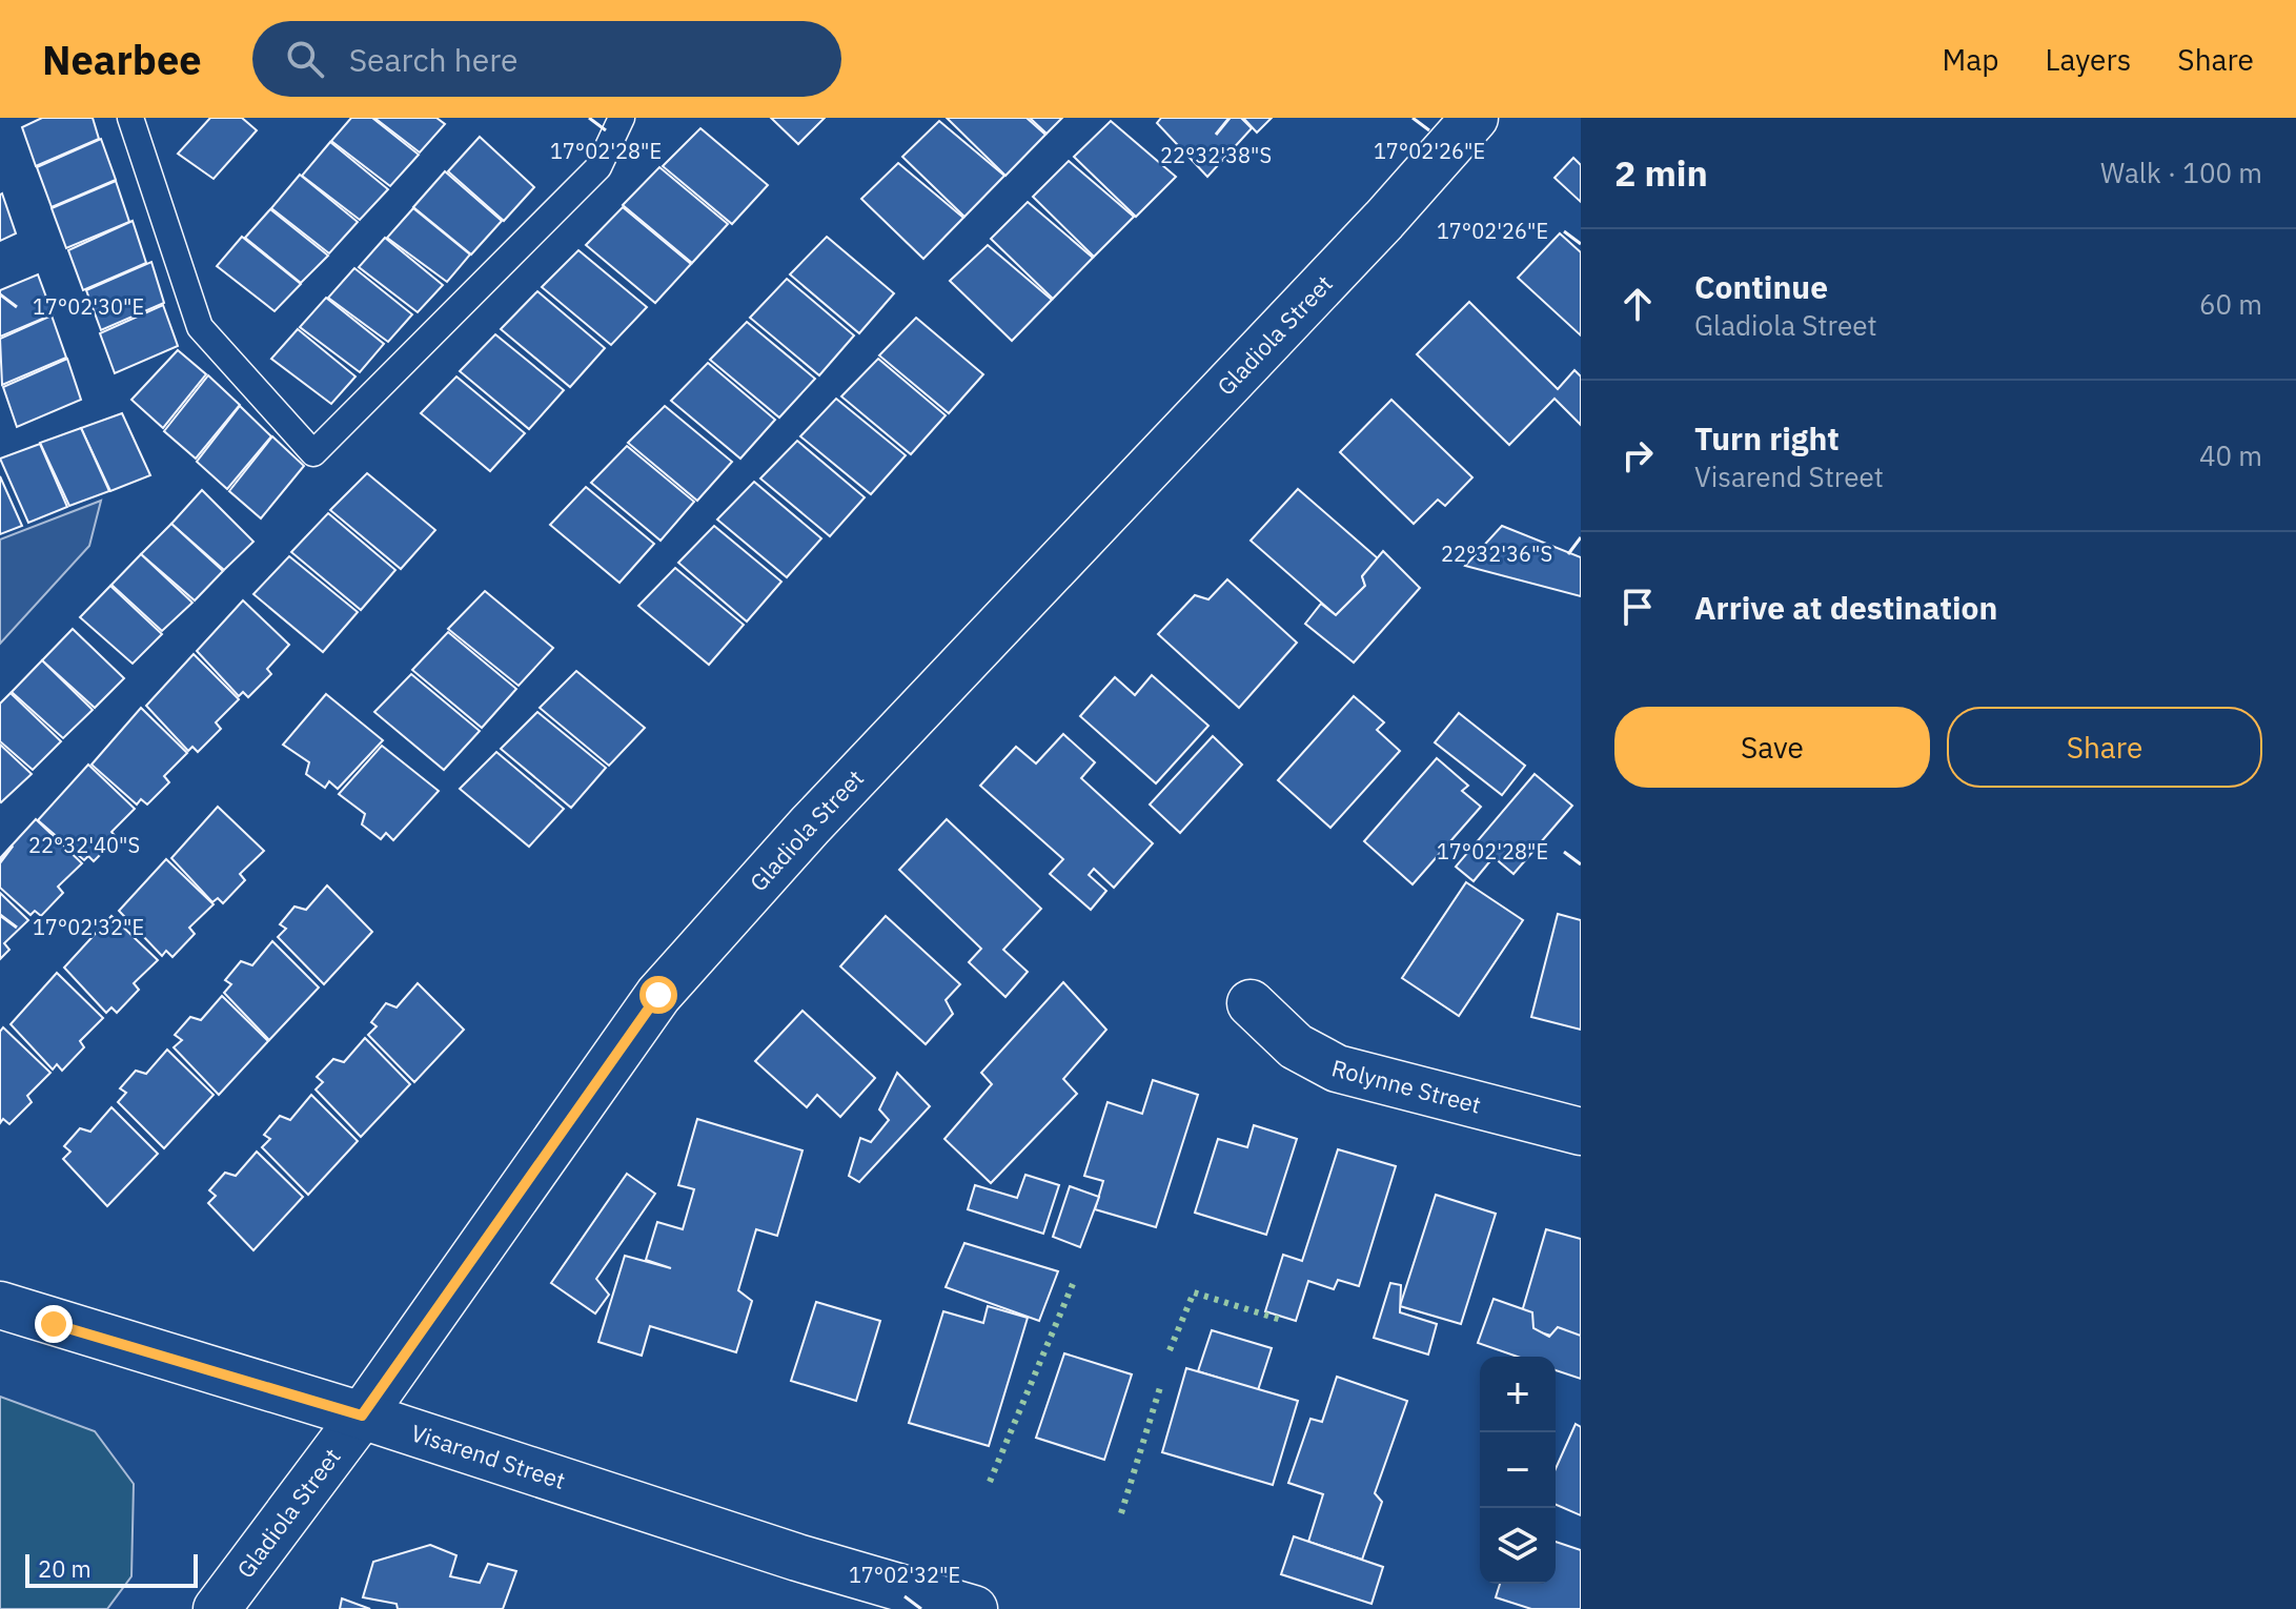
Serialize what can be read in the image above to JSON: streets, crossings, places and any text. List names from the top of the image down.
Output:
{
  "streets": {
    "street": ["Gladiola Street", "Rolynne Street", "Visarend Street"]
  },
  "crossings": [
    ["Gladiola Street", "Visarend Street"]
  ],
  "scale_bar": "20 m",
  "page": {
    "header": "Nearbee",
    "search": "Search here",
    "nav": ["Map", "Layers", "Share"],
    "heading": ["2 min", "Walk · 100 m"],
    "list": [
      ["Continue", "Gladiola Street", "60 m"],
      ["Turn right", "Visarend Street", "40 m"],
      "Arrive at destination"
    ],
    "buttons": ["Save", "Share"],
    "map_buttons": ["+", "−"],
    "scale": "20 m"
  },
  "coordinates": [
    "17°02'28\"E",
    "17°02'26\"E",
    "22°32'38\"S",
    "17°02'30\"E",
    "22°32'36\"S",
    "22°32'40\"S",
    "17°02'32\"E"
  ]
}
